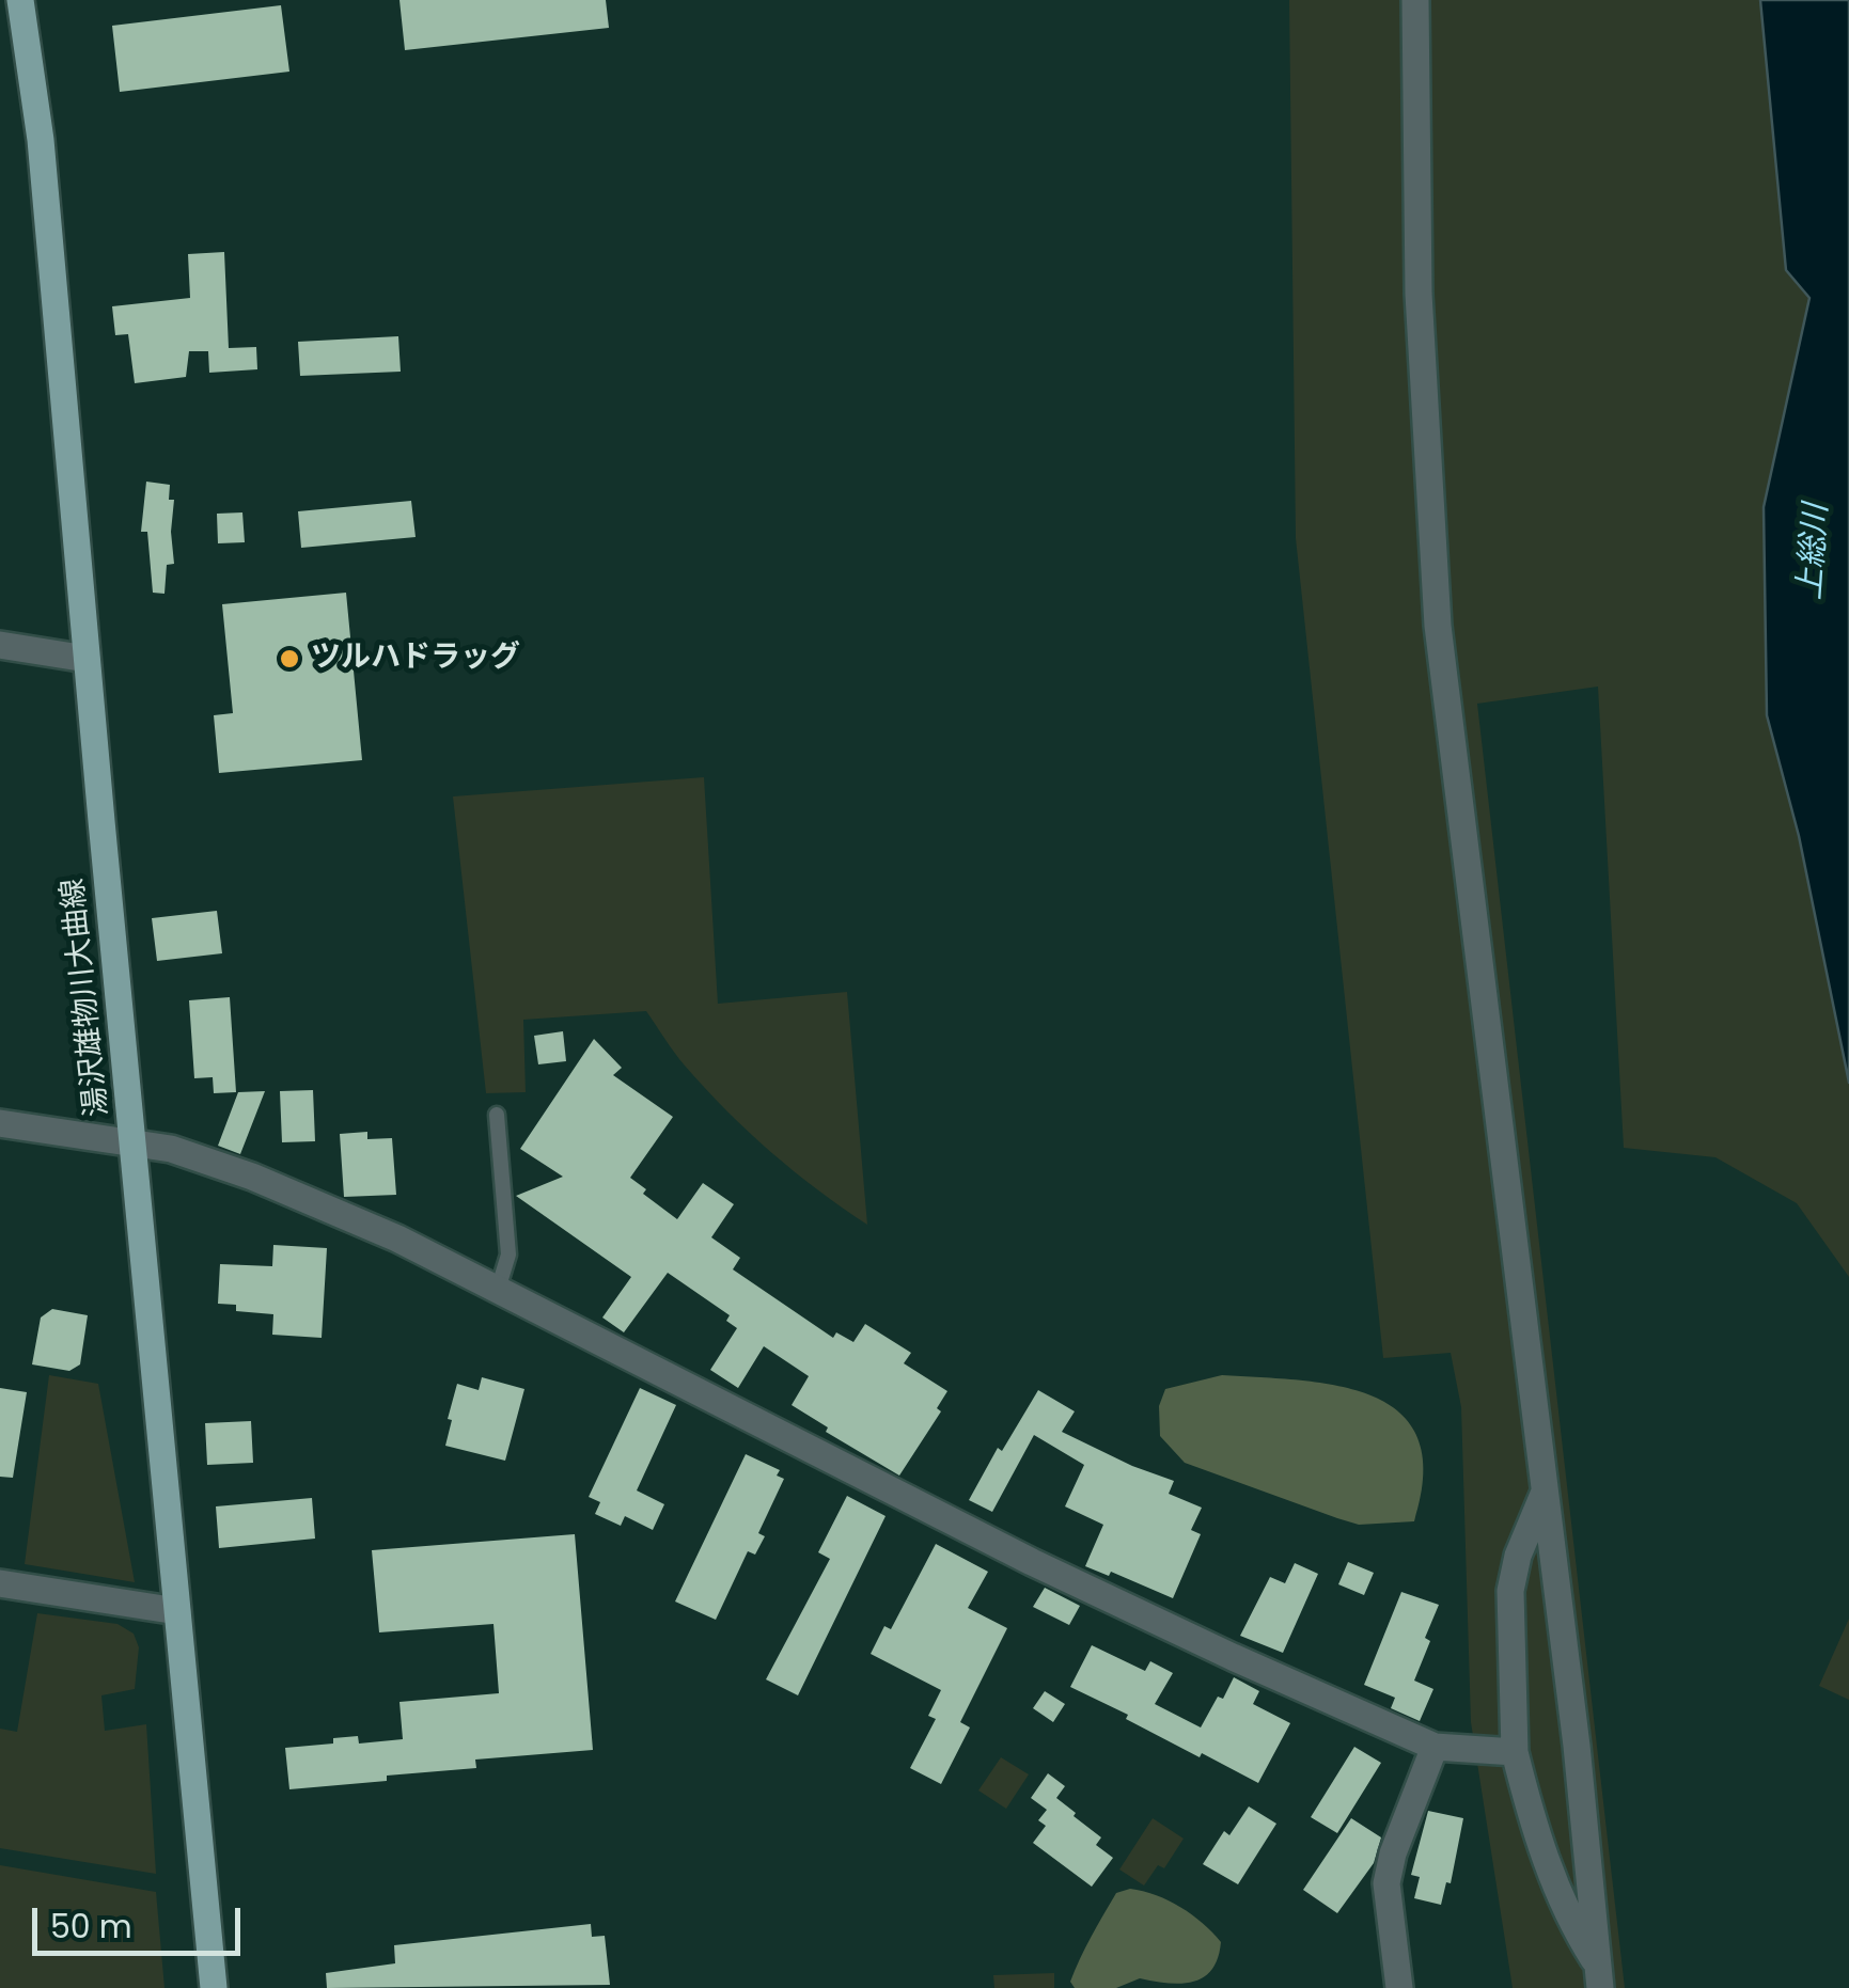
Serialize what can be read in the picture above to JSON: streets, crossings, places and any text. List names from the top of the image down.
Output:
{
  "streets": {
    "main road": ["湯沢雄物川大曲線"]
  },
  "water": ["上総川"],
  "places": ["ツルハドラッグ"],
  "scale_bar": "50 m"
}
